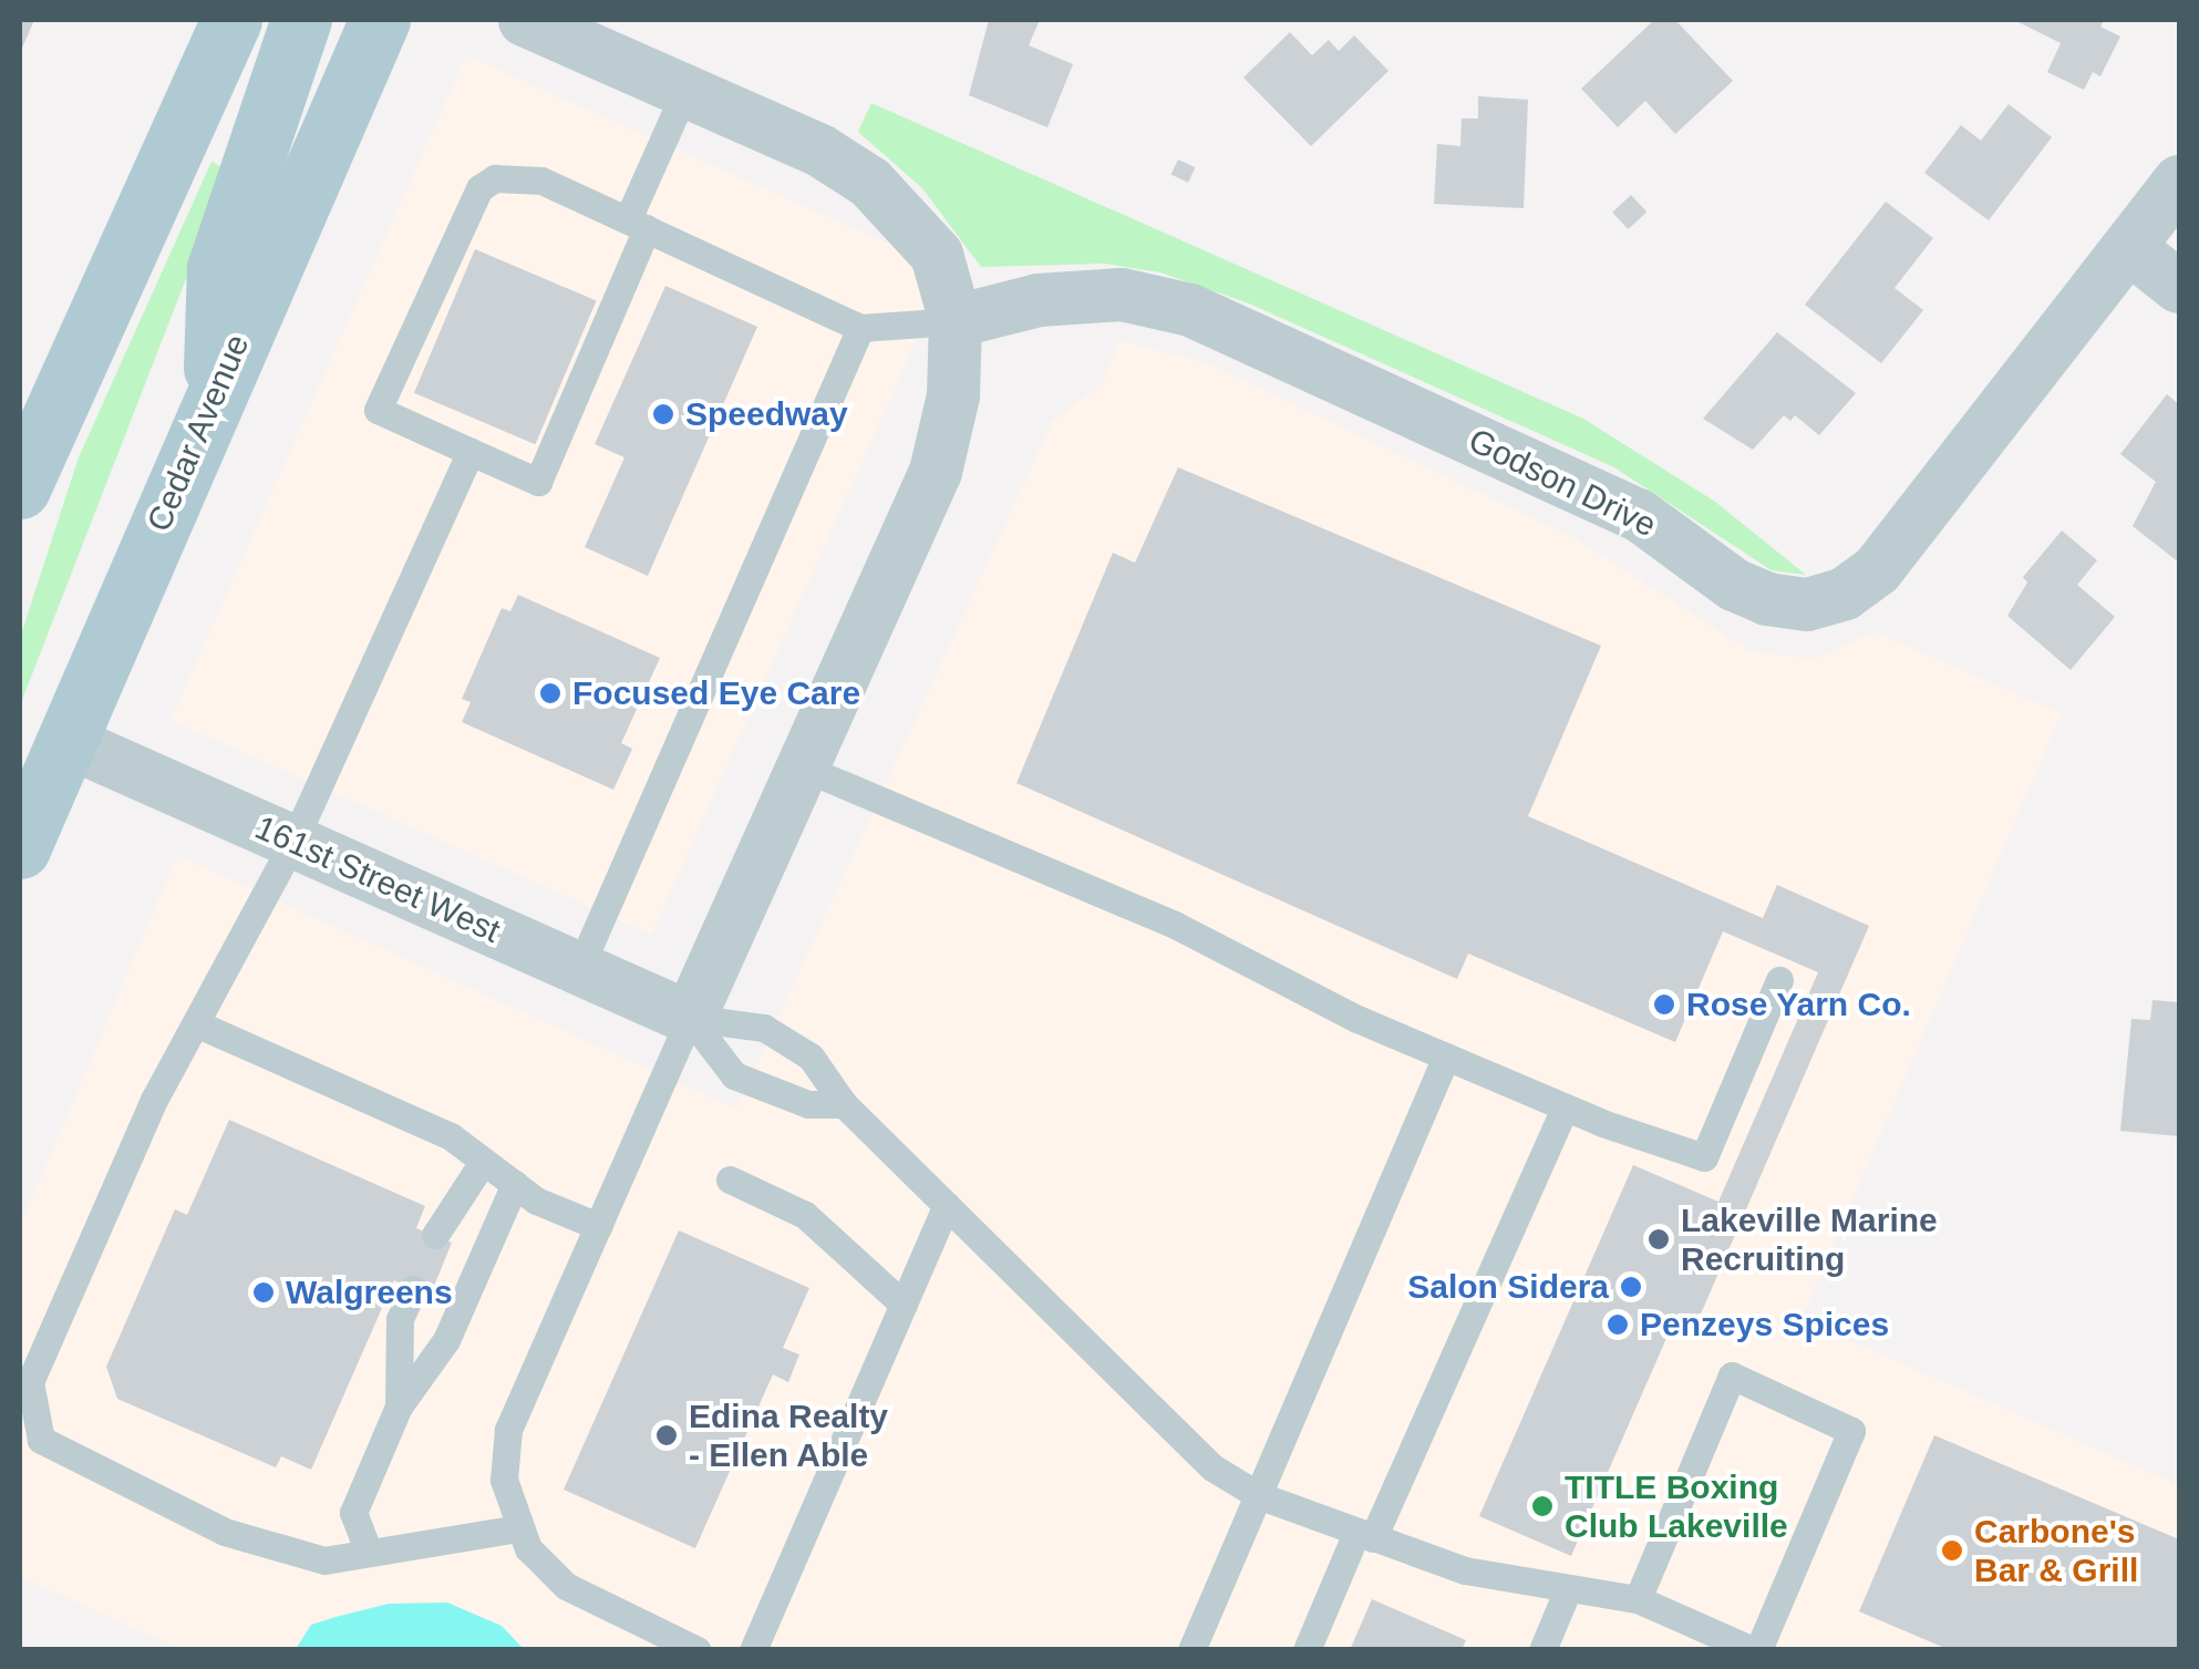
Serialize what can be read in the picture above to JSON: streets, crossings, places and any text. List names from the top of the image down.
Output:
{
  "streets": {
    "main road": ["Cedar Avenue"],
    "street": ["Godson Drive", "161st Street West"]
  },
  "crossings": [
    ["Cedar Avenue", "161st Street West"]
  ],
  "places": [
    "Speedway",
    "Focused Eye Care",
    "Rose Yarn Co.",
    "Lakeville Marine Recruiting",
    "Salon Sidera",
    "Walgreens",
    "Penzeys Spices",
    "Edina Realty - Ellen Able",
    "TITLE Boxing Club Lakeville",
    "Carbone's Bar & Grill"
  ]
}
